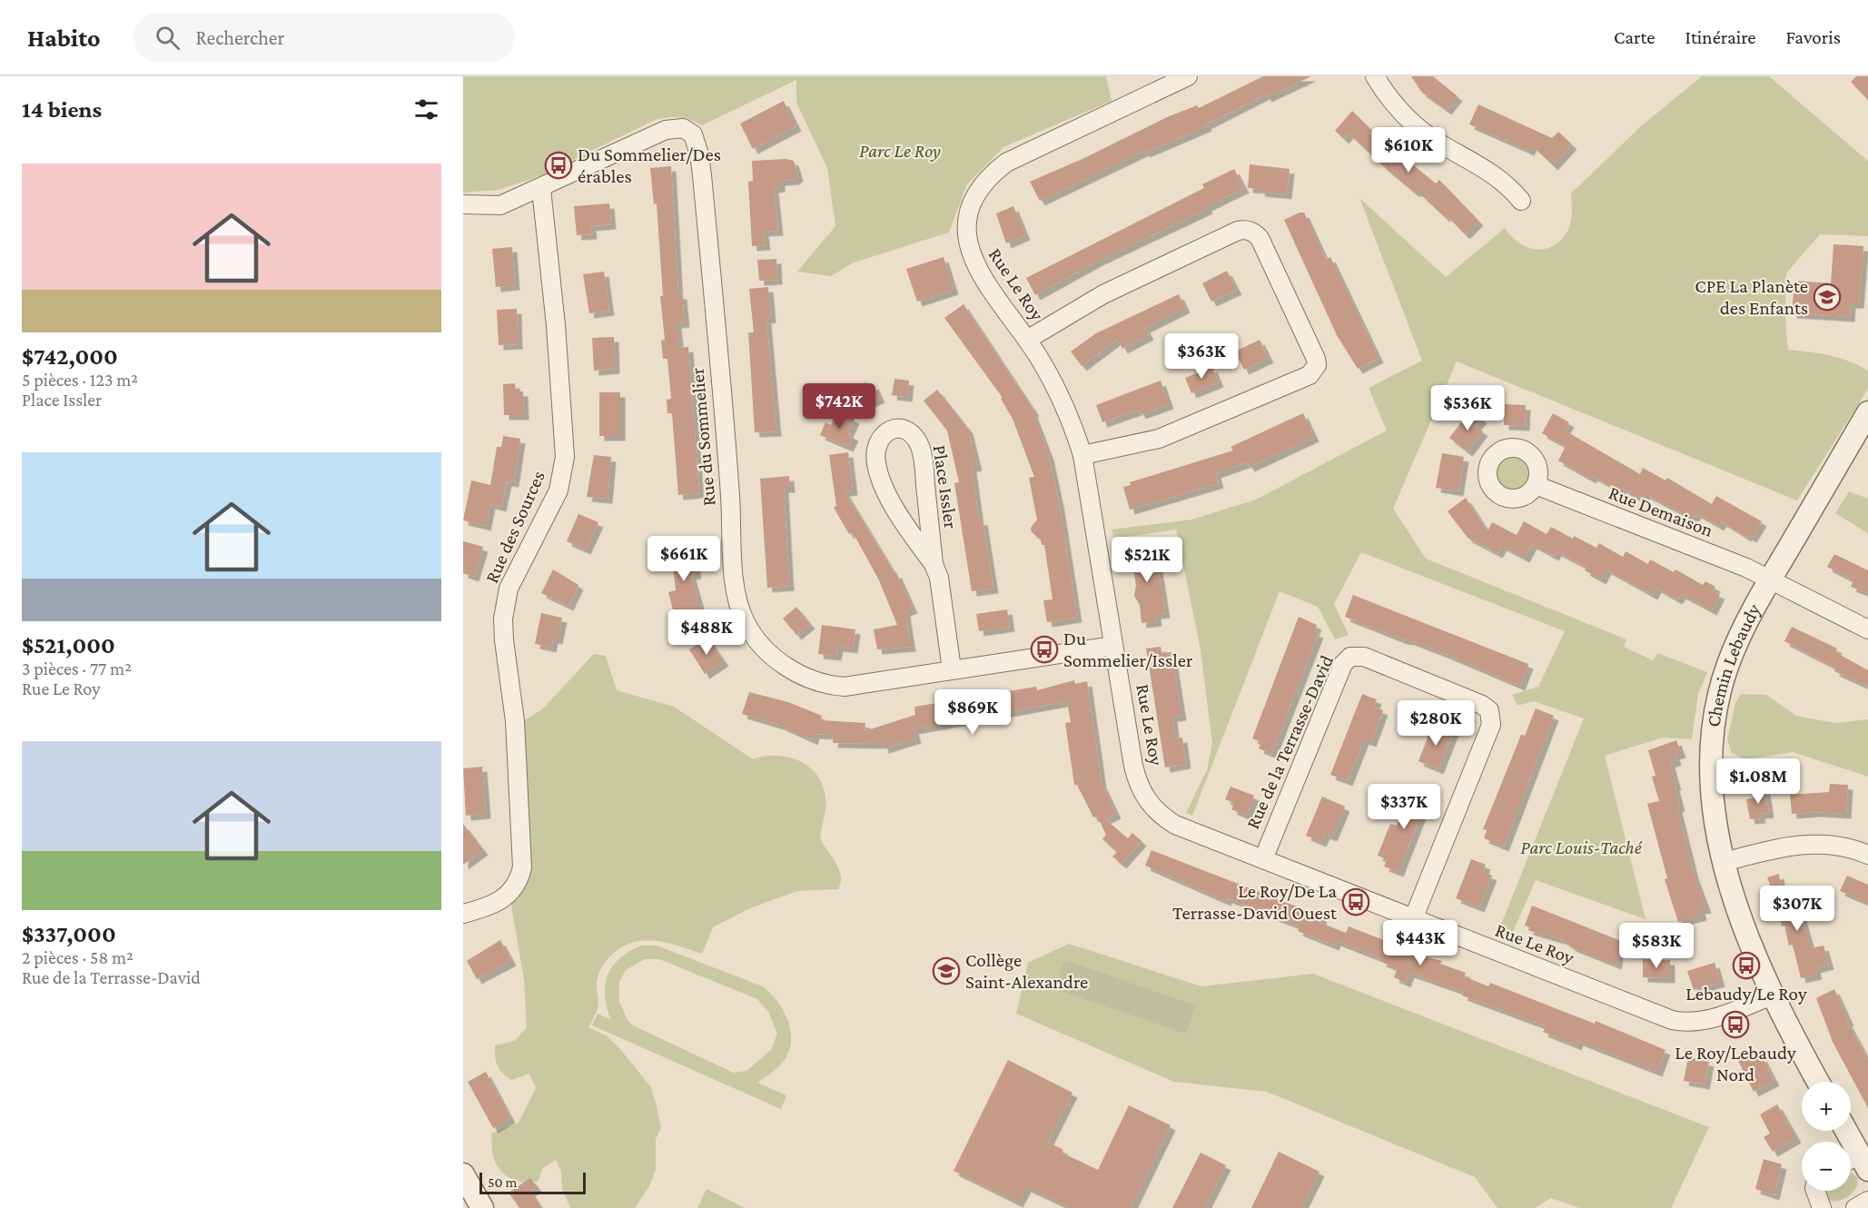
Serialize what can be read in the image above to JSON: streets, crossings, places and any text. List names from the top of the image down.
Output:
{
  "streets": {
    "street": [
      "Rue Le Roy",
      "Rue du Sommelier",
      "Place Issler",
      "Rue Demaison",
      "Rue des Sources",
      "Chemin Lebaudy",
      "Rue de la Terrasse-David"
    ]
  },
  "crossings": [
    ["Rue Le Roy", "Rue du Sommelier"],
    ["Rue Le Roy", "Chemin Lebaudy"],
    ["Rue Le Roy", "Rue de la Terrasse-David"],
    ["Rue du Sommelier", "Place Issler"],
    ["Rue du Sommelier", "Rue des Sources"],
    ["Rue Demaison", "Chemin Lebaudy"]
  ],
  "parks": ["Parc Le Roy", "Parc Louis-Taché"],
  "places": {
    "bus stop": [
      "Du Sommelier/Des érables",
      "Du Sommelier/Issler",
      "Le Roy/De La Terrasse-David Ouest",
      "Lebaudy/Le Roy",
      "Le Roy/Lebaudy Nord"
    ],
    "school or university": ["CPE La Planète des Enfants", "Collège Saint-Alexandre"]
  },
  "scale_bar": "50 m",
  "page": {
    "header": "Habito",
    "search": "Rechercher",
    "nav": ["Carte", "Itinéraire", "Favoris"],
    "heading": "14 biens",
    "price": [
      "$610K",
      "$363K",
      "$742K",
      "$536K",
      "$661K",
      "$521K",
      "$488K",
      "$869K",
      "$280K",
      "$1.08M",
      "$337K",
      "$307K",
      "$443K",
      "$583K"
    ],
    "list": [
      {
        "name": "$742,000",
        "note": "5 pièces · 123 m² · Place Issler"
      },
      {
        "name": "$521,000",
        "note": "3 pièces · 77 m² · Rue Le Roy"
      },
      {
        "name": "$337,000",
        "note": "2 pièces · 58 m² · Rue de la Terrasse-David"
      }
    ],
    "map_buttons": ["+", "−"],
    "scale": "50 m"
  }
}
